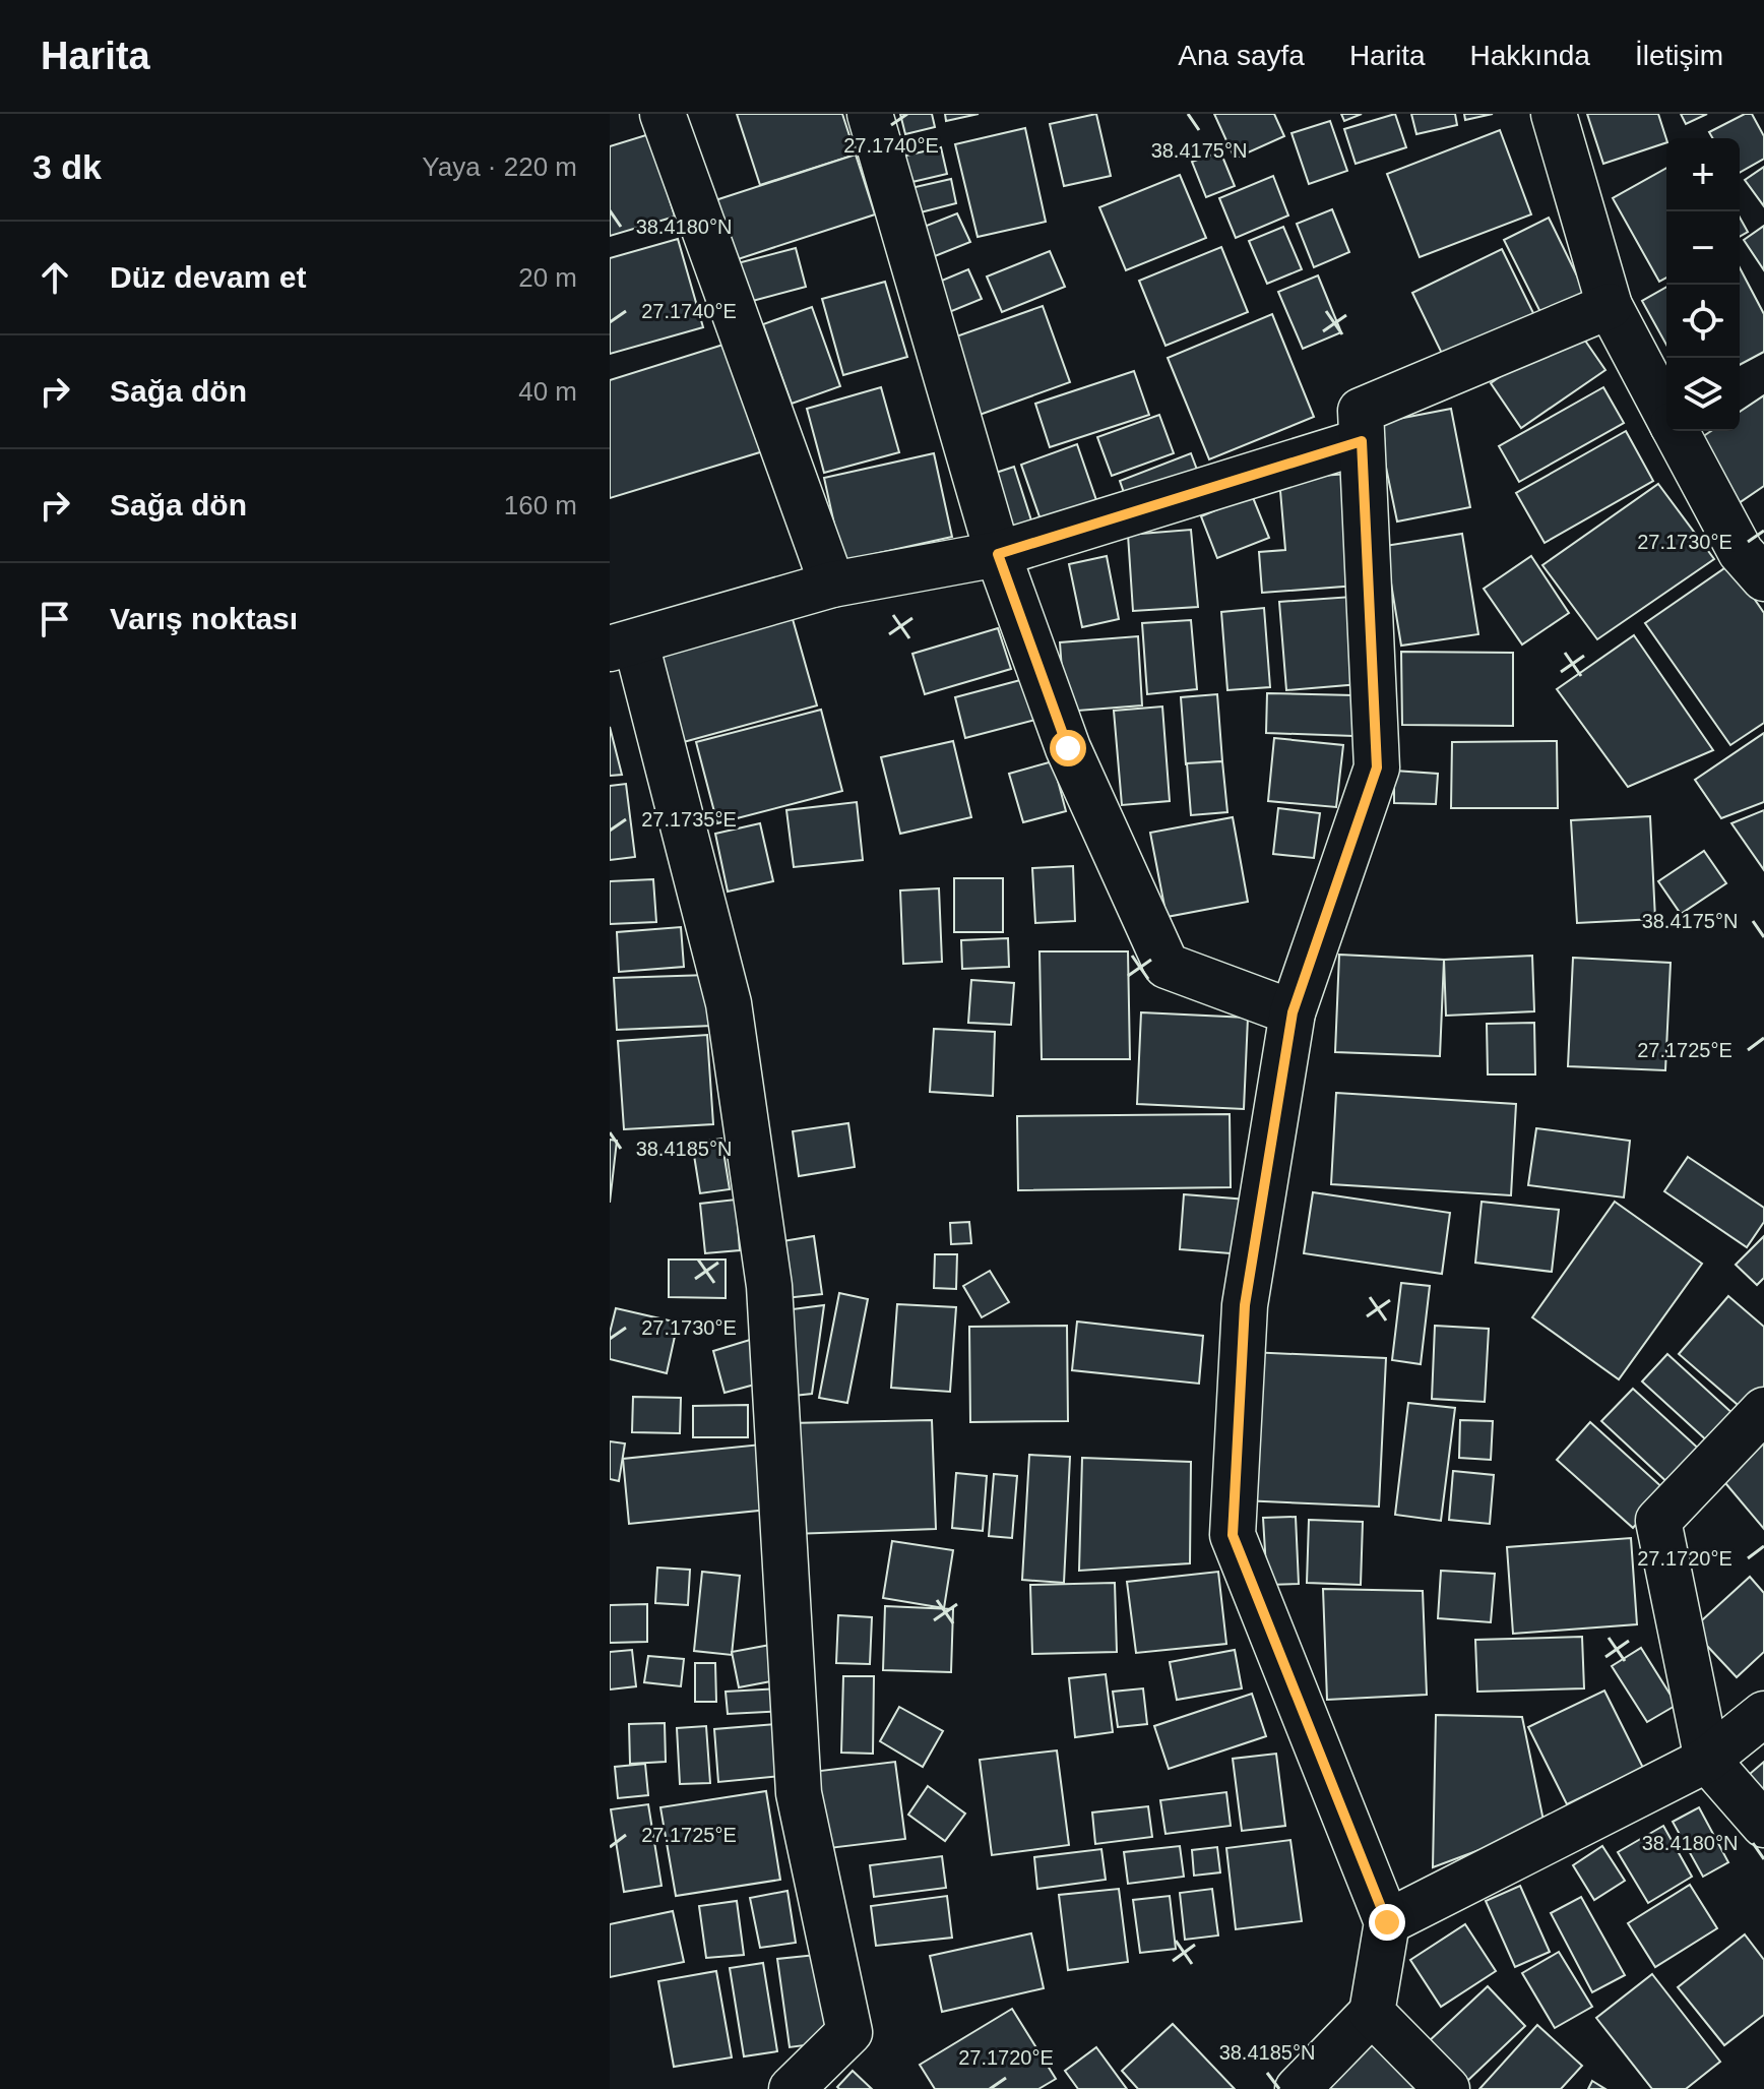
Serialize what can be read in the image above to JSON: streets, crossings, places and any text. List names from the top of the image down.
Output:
{
  "page": {
    "header": "Harita",
    "nav": [
      "Ana sayfa",
      "Harita",
      "Hakkında",
      "İletişim"
    ],
    "heading": ["3 dk", "Yaya · 220 m"],
    "map_buttons": ["+", "−"],
    "list": [
      ["Düz devam et", "20 m"],
      ["Sağa dön", "40 m"],
      ["Sağa dön", "160 m"],
      "Varış noktası"
    ]
  },
  "coordinates": [
    "27.1740°E",
    "38.4175°N",
    "38.4180°N",
    "27.1730°E",
    "27.1735°E",
    "27.1725°E",
    "38.4185°N",
    "27.1720°E"
  ]
}
